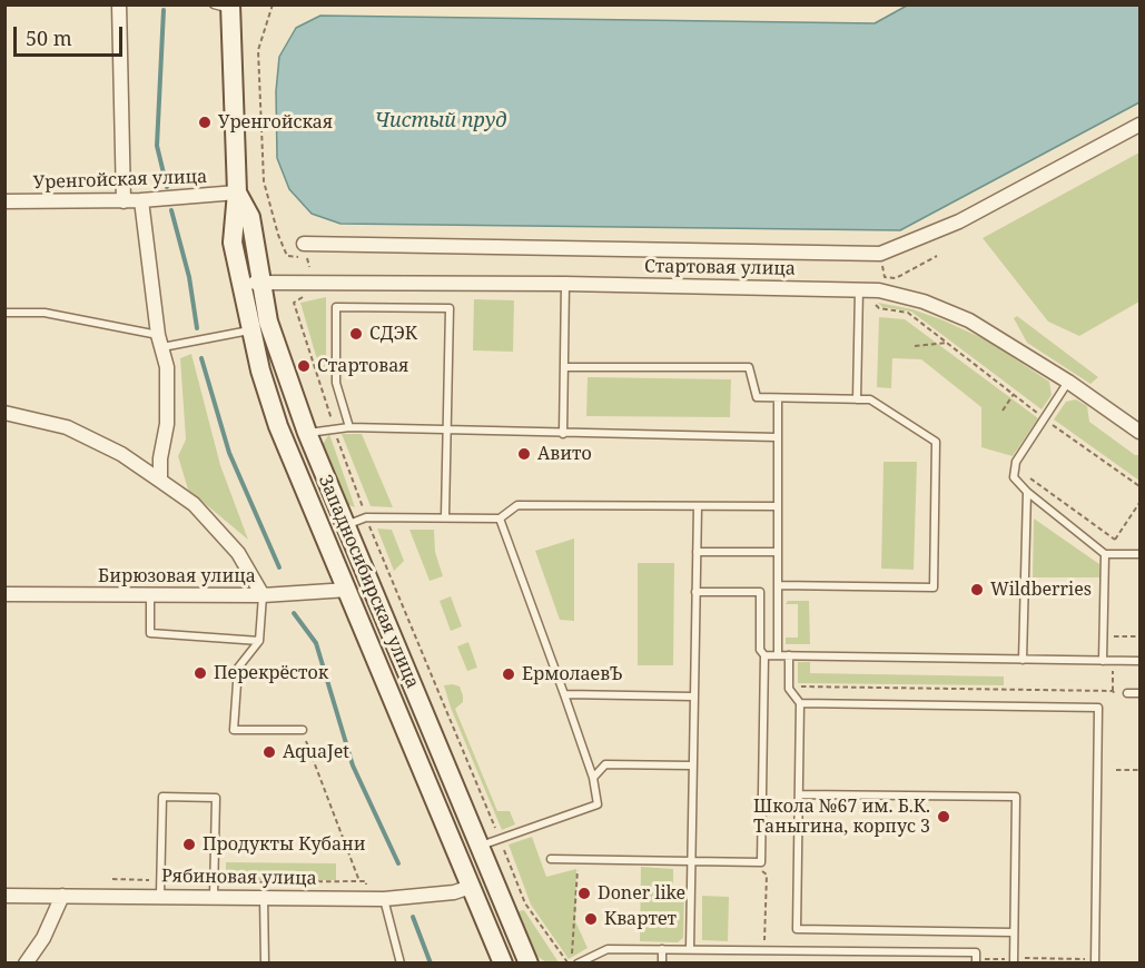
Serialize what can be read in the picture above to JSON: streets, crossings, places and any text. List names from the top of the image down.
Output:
{
  "streets": {
    "main road": ["Западносибирская улица"],
    "street": [
      "Уренгойская улица",
      "Стартовая улица",
      "Бирюзовая улица",
      "Рябиновая улица"
    ]
  },
  "crossings": [
    ["Уренгойская улица", "Западносибирская улица"],
    ["Стартовая улица", "Западносибирская улица"],
    ["Бирюзовая улица", "Западносибирская улица"],
    ["Западносибирская улица", "Рябиновая улица"]
  ],
  "water": ["Чистый пруд"],
  "places": [
    "Уренгойская",
    "СДЭК",
    "Стартовая",
    "Авито",
    "Wildberries",
    "Перекрёсток",
    "ЕрмолаевЪ",
    "AquaJet",
    "Школа №67 им. Б.К. Таныгина, корпус 3",
    "Продукты Кубани",
    "Doner like",
    "Квартет"
  ],
  "scale_bar": "50 m"
}
